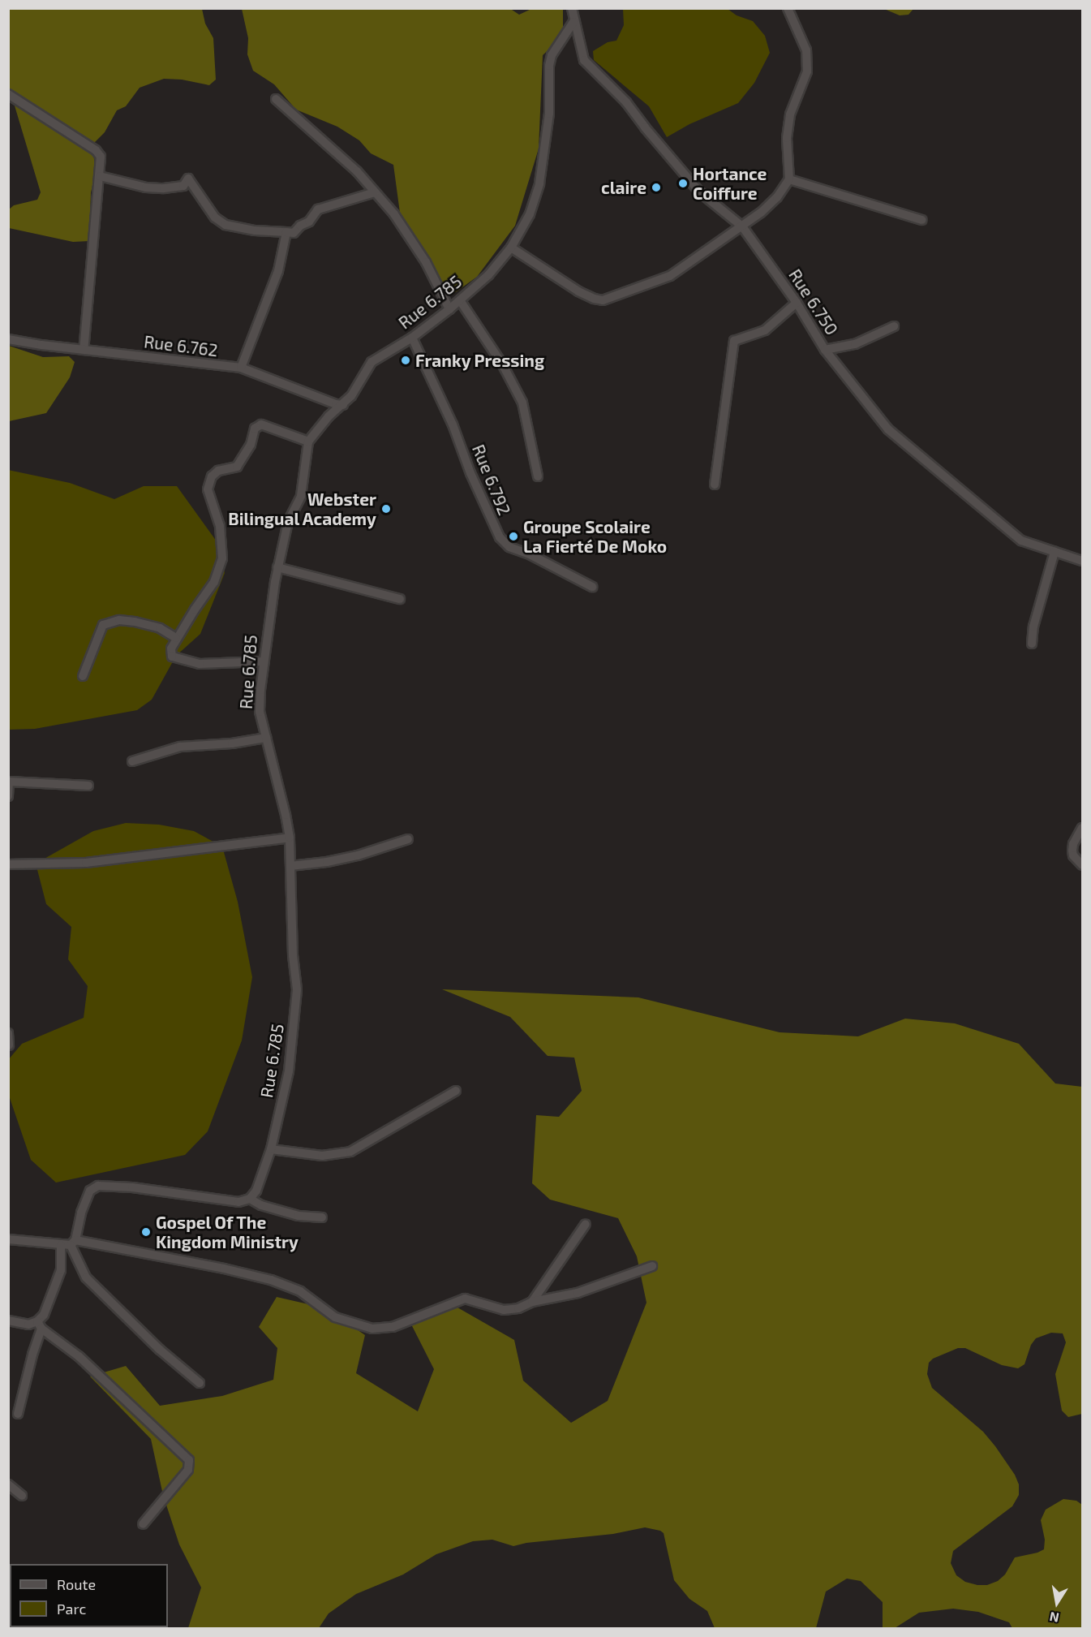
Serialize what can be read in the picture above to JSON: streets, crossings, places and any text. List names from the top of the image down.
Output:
{
  "streets": {
    "street": [
      "Rue 6.785",
      "Rue 6.750",
      "Rue 6.762",
      "Rue 6.792"
    ]
  },
  "crossings": [
    ["Rue 6.785", "Rue 6.750"],
    ["Rue 6.785", "Rue 6.762"],
    ["Rue 6.785", "Rue 6.792"]
  ],
  "places": [
    "Hortance Coiffure",
    "claire",
    "Franky Pressing",
    "Webster Bilingual Academy",
    "Groupe Scolaire La Fierté De Moko",
    "Gospel Of The Kingdom Ministry"
  ],
  "legend": ["Route", "Parc"],
  "north": "bottom"
}
